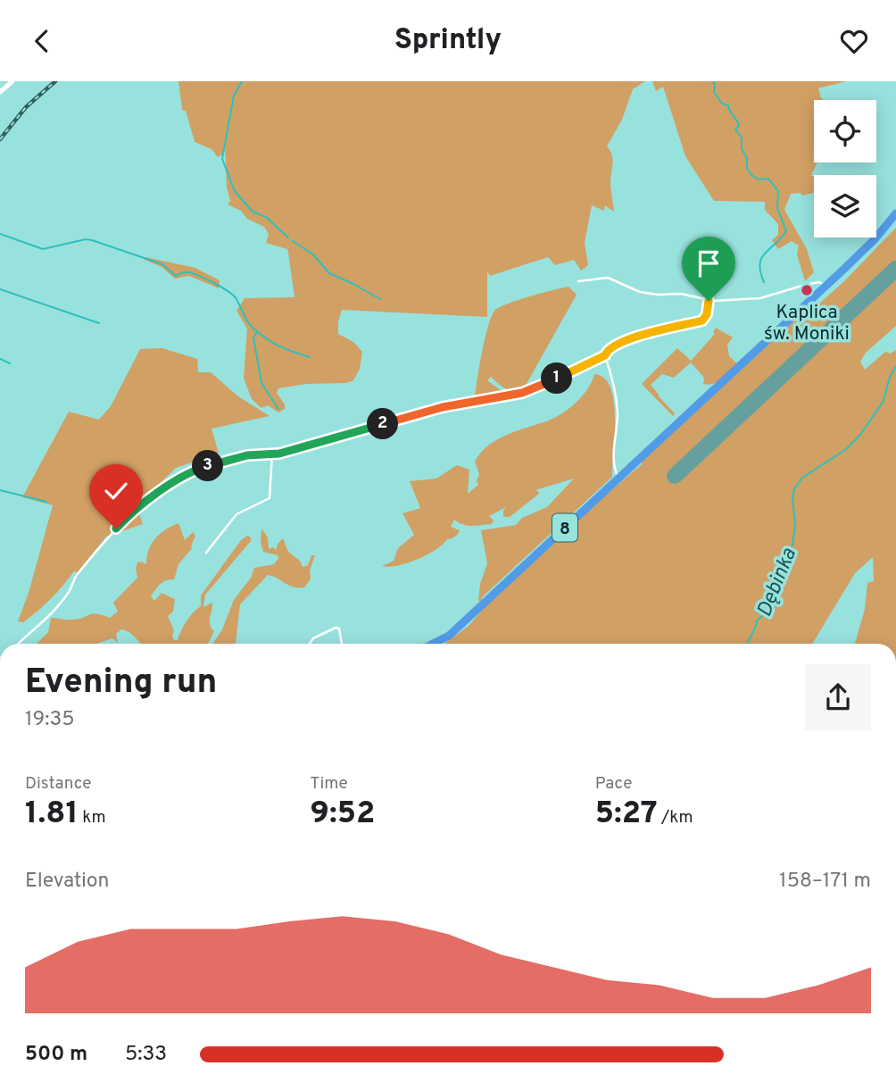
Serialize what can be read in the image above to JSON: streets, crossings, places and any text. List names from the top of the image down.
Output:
{
  "streets": {
    "highway": ["8"]
  },
  "water": ["Dębinka"],
  "places": ["Kaplica św. Moniki"],
  "page": {
    "header": "Sprintly",
    "pins": ["1", "2", "3"],
    "heading": ["Evening run", "19:35"],
    "stats": [
      ["Distance", "1.81 km"],
      ["Time", "9:52"],
      ["Pace", "5:27 /km"]
    ],
    "chart": ["Elevation", "158–171 m"],
    "list": [
      {
        "name": "500 m",
        "note": "5:33"
      }
    ]
  }
}
